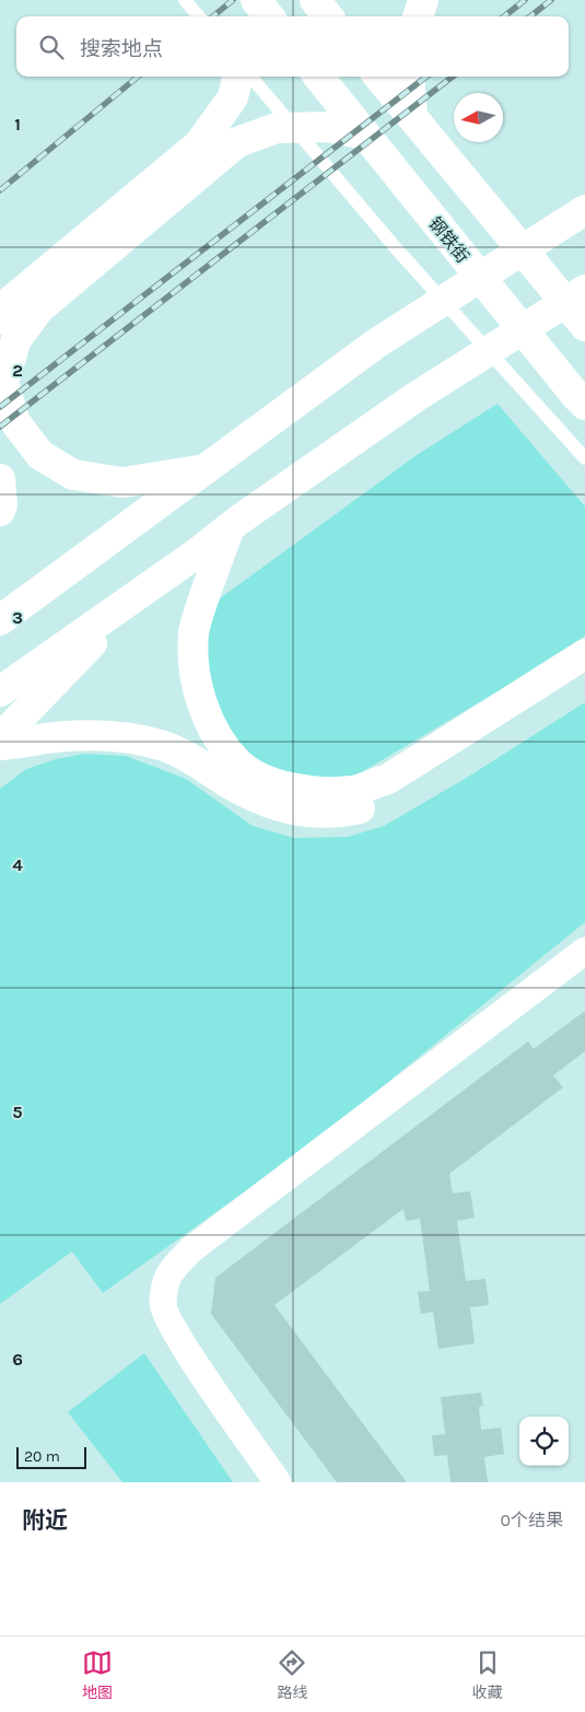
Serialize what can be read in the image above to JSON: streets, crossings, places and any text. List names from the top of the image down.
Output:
{
  "streets": {
    "highway": ["钢铁街"]
  },
  "scale_bar": "20 m",
  "north": "left",
  "page": {
    "search": "搜索地点",
    "scale": "20 m",
    "heading": ["附近", "0个结果"],
    "nav": ["地图", "路线", "收藏"]
  },
  "grid": {
    "rows": [
      "1",
      "2",
      "3",
      "4",
      "5",
      "6"
    ]
  }
}
